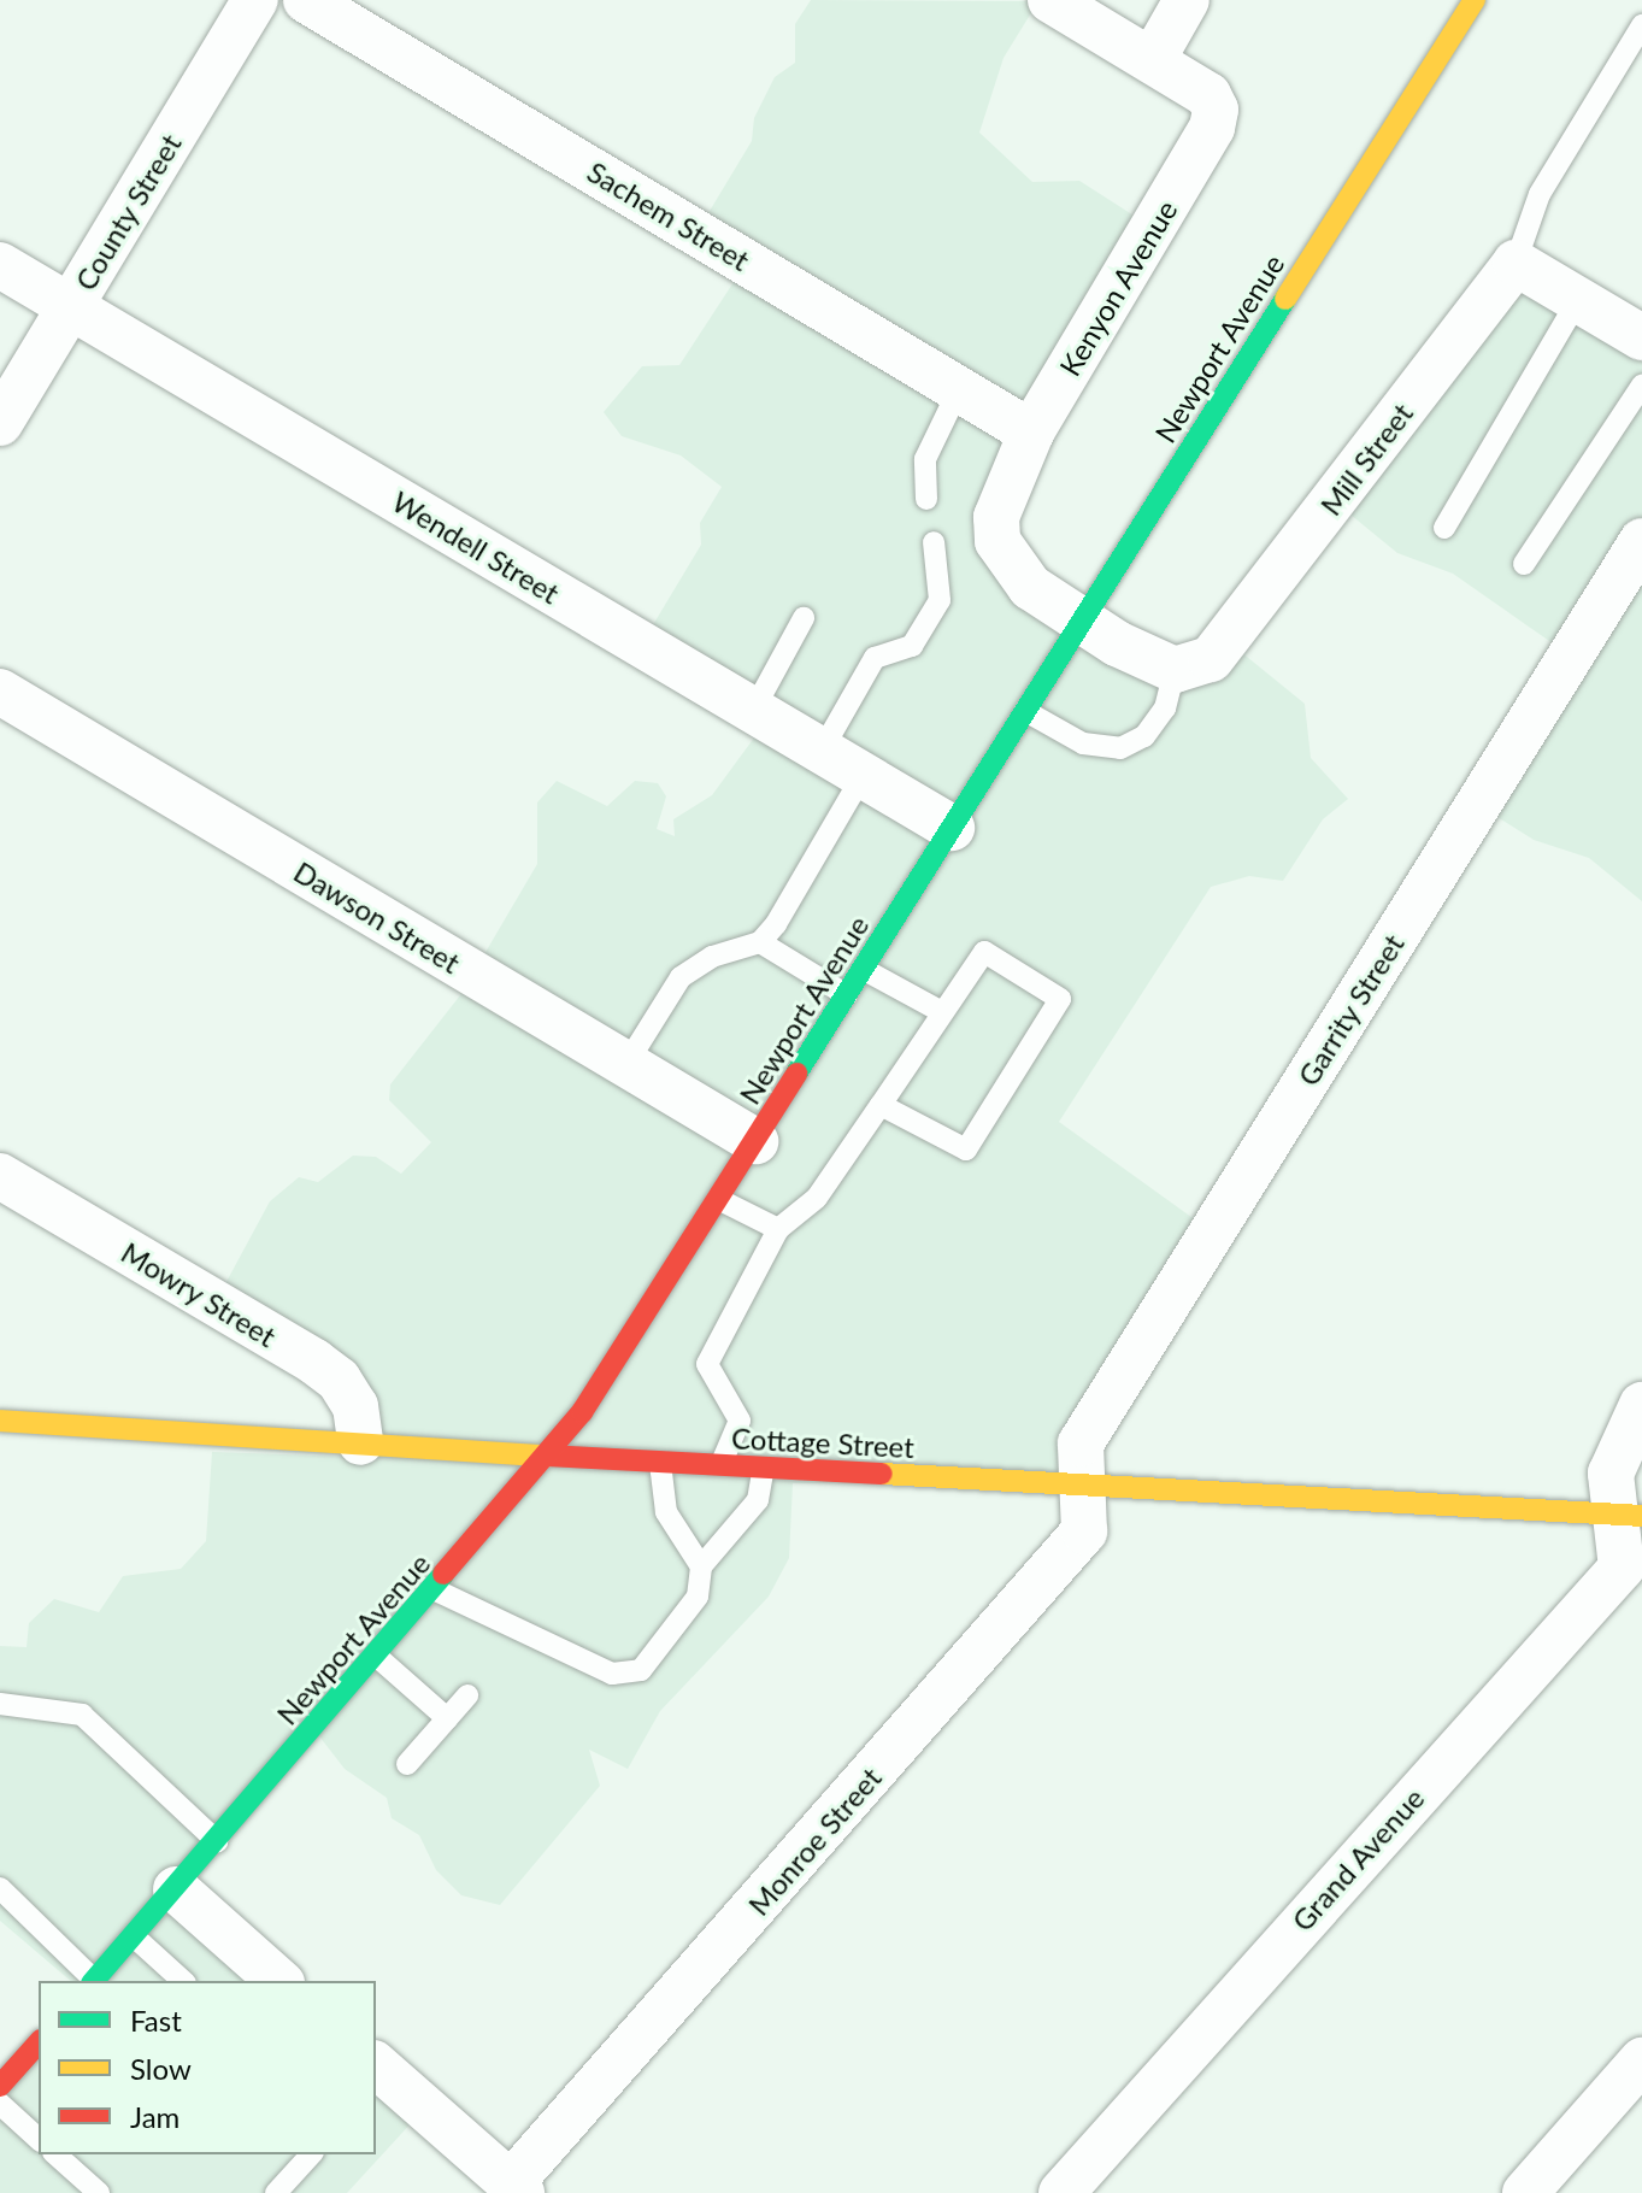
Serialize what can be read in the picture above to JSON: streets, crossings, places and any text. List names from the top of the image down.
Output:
{
  "streets": {
    "main road": ["Newport Avenue", "Cottage Street"],
    "street": [
      "County Street",
      "Sachem Street",
      "Kenyon Avenue",
      "Mill Street",
      "Wendell Street",
      "Dawson Street",
      "Garrity Street",
      "Mowry Street",
      "Monroe Street",
      "Grand Avenue"
    ]
  },
  "crossings": [
    ["County Street", "Wendell Street"],
    ["Sachem Street", "Kenyon Avenue"],
    ["Kenyon Avenue", "Newport Avenue"],
    ["Newport Avenue", "Wendell Street"],
    ["Newport Avenue", "Dawson Street"],
    ["Newport Avenue", "Cottage Street"],
    ["Garrity Street", "Cottage Street"],
    ["Garrity Street", "Monroe Street"],
    ["Mowry Street", "Cottage Street"],
    ["Cottage Street", "Monroe Street"],
    ["Cottage Street", "Grand Avenue"]
  ],
  "legend": ["Fast", "Slow", "Jam"]
}
